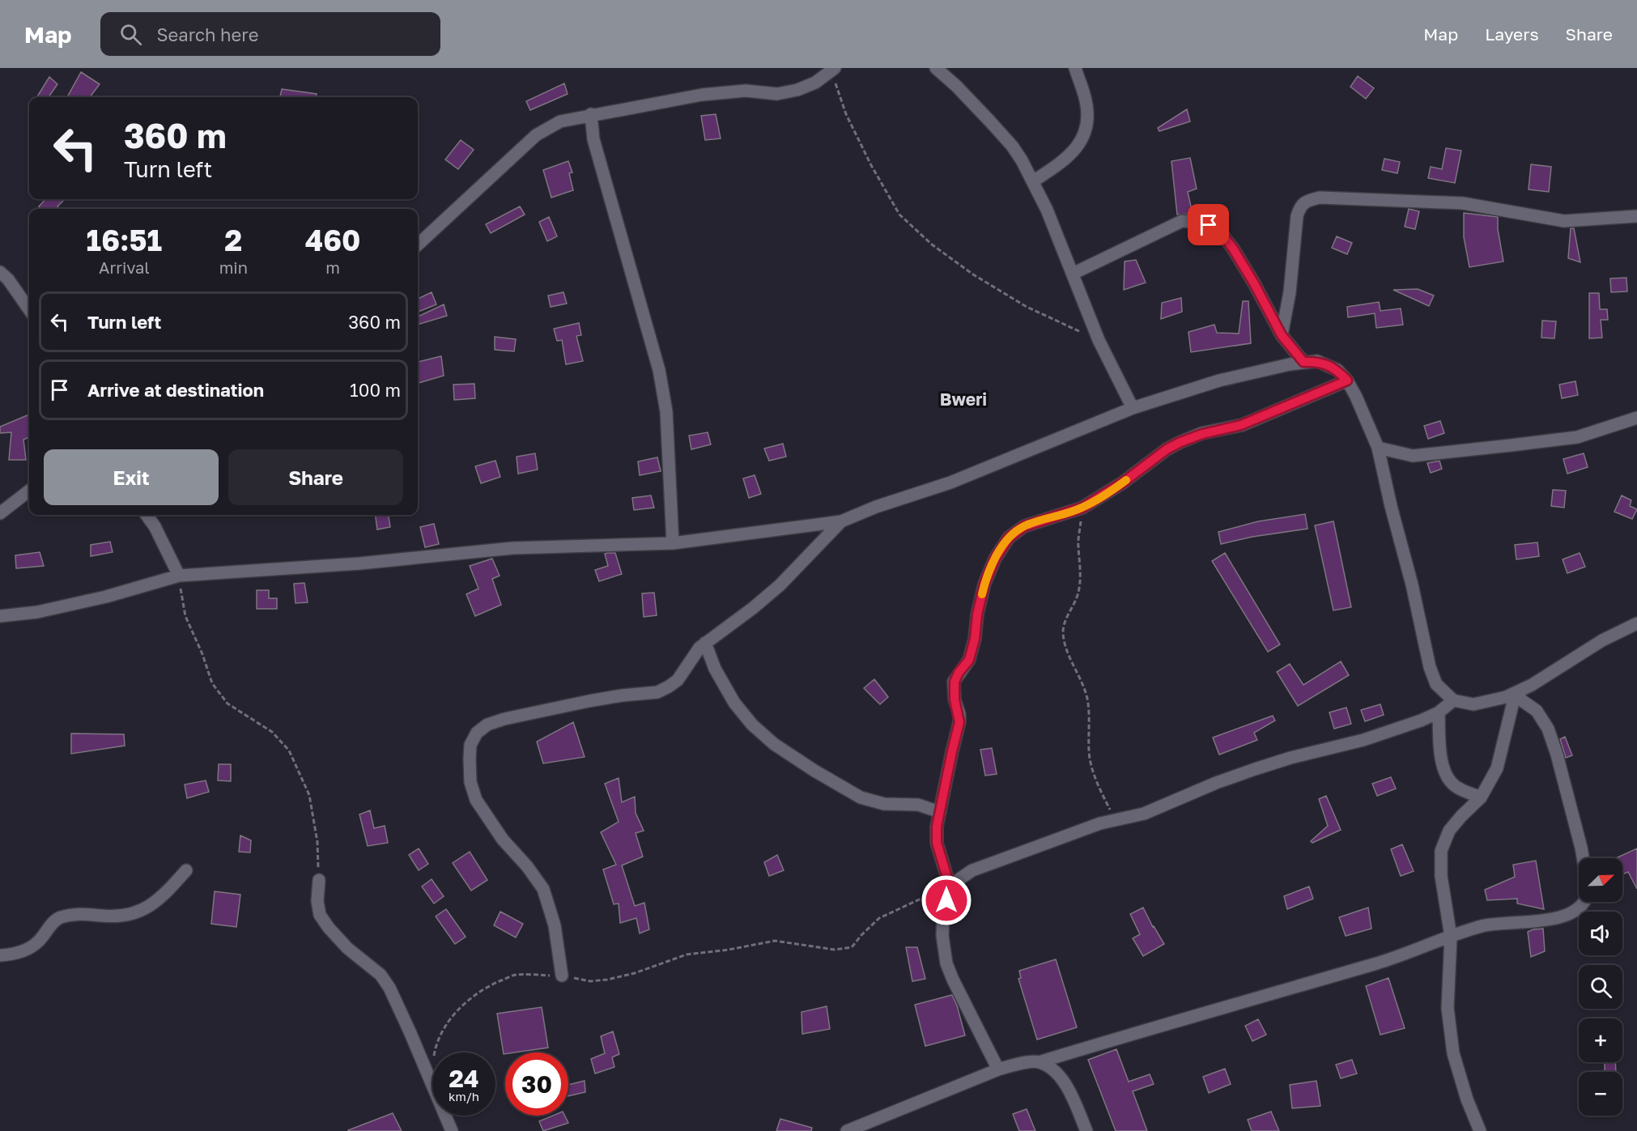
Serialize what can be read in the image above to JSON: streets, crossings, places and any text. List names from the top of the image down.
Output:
{
  "districts": ["Bweri"],
  "north": "top right",
  "page": {
    "header": "Map",
    "search": "Search here",
    "nav": ["Map", "Layers", "Share"],
    "turn": ["360 m", "Turn left"],
    "eta": [
      "16:51",
      "Arrival",
      "2",
      "min",
      "460",
      "m"
    ],
    "list": [
      {
        "name": "Turn left",
        "value": "360 m"
      },
      {
        "name": "Arrive at destination",
        "value": "100 m"
      }
    ],
    "buttons": ["Exit", "Share"],
    "map_buttons": ["+", "−"],
    "speed": "24 km/h",
    "limit": "30"
  }
}
